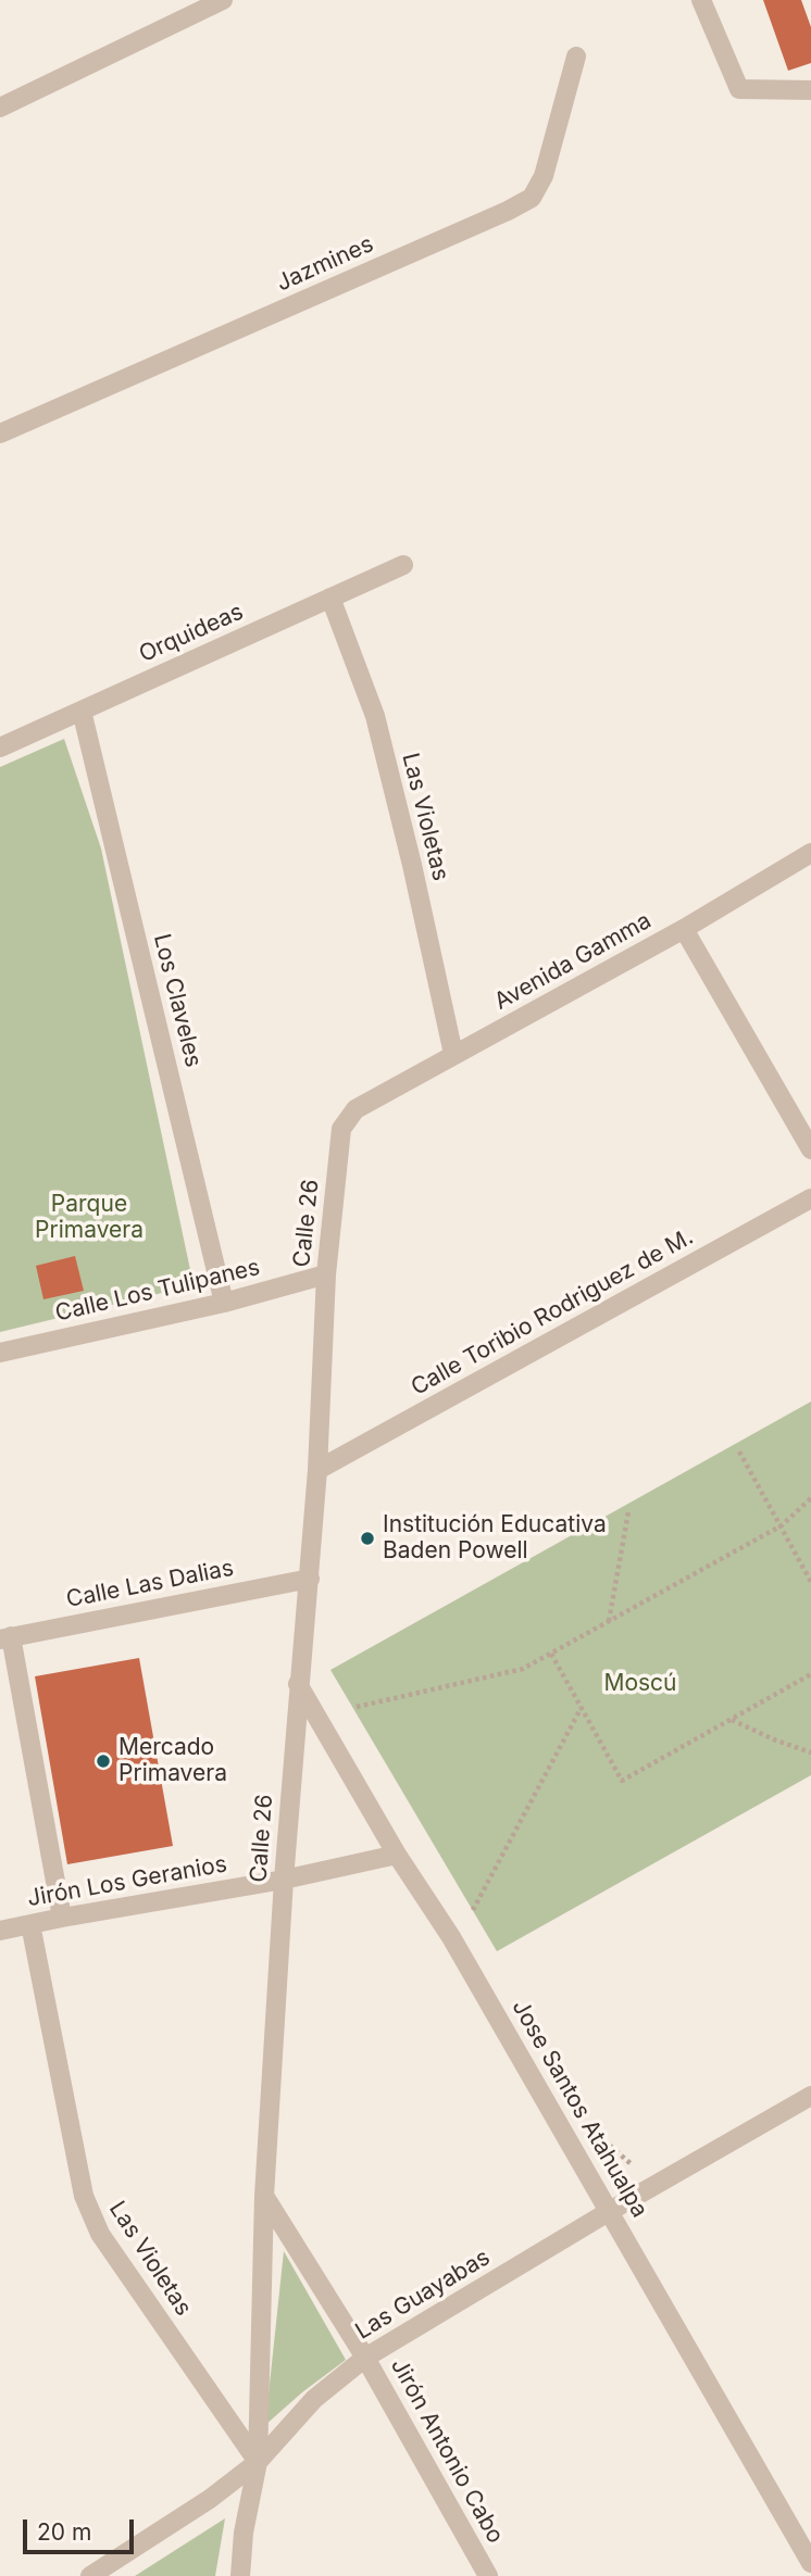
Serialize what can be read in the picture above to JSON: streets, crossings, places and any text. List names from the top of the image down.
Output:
{
  "streets": {
    "street": [
      "Jazmines",
      "Orquideas",
      "Las Violetas",
      "Avenida Gamma",
      "Los Claveles",
      "Calle 26",
      "Calle Los Tulipanes",
      "Calle Toribio Rodriguez de M.",
      "Calle Las Dalias",
      "Jirón Los Geranios",
      "Jose Santos Atahualpa",
      "Las Guayabas",
      "Jirón Antonio Cabo"
    ]
  },
  "crossings": [
    ["Orquideas", "Las Violetas"],
    ["Orquideas", "Los Claveles"],
    ["Las Violetas", "Avenida Gamma"],
    ["Las Violetas", "Calle 26"],
    ["Las Violetas", "Jirón Los Geranios"],
    ["Las Violetas", "Las Guayabas"],
    ["Avenida Gamma", "Calle 26"],
    ["Los Claveles", "Calle Los Tulipanes"],
    ["Calle 26", "Calle Los Tulipanes"],
    ["Calle 26", "Calle Toribio Rodriguez de M."],
    ["Calle 26", "Calle Las Dalias"],
    ["Calle 26", "Jirón Los Geranios"],
    ["Calle 26", "Jose Santos Atahualpa"],
    ["Calle 26", "Las Guayabas"],
    ["Calle 26", "Jirón Antonio Cabo"],
    ["Jirón Los Geranios", "Jose Santos Atahualpa"],
    ["Jose Santos Atahualpa", "Las Guayabas"],
    ["Las Guayabas", "Jirón Antonio Cabo"]
  ],
  "parks": ["Parque Primavera", "Moscú"],
  "places": ["Institución Educativa Baden Powell", "Mercado Primavera"],
  "scale_bar": "20 m"
}
